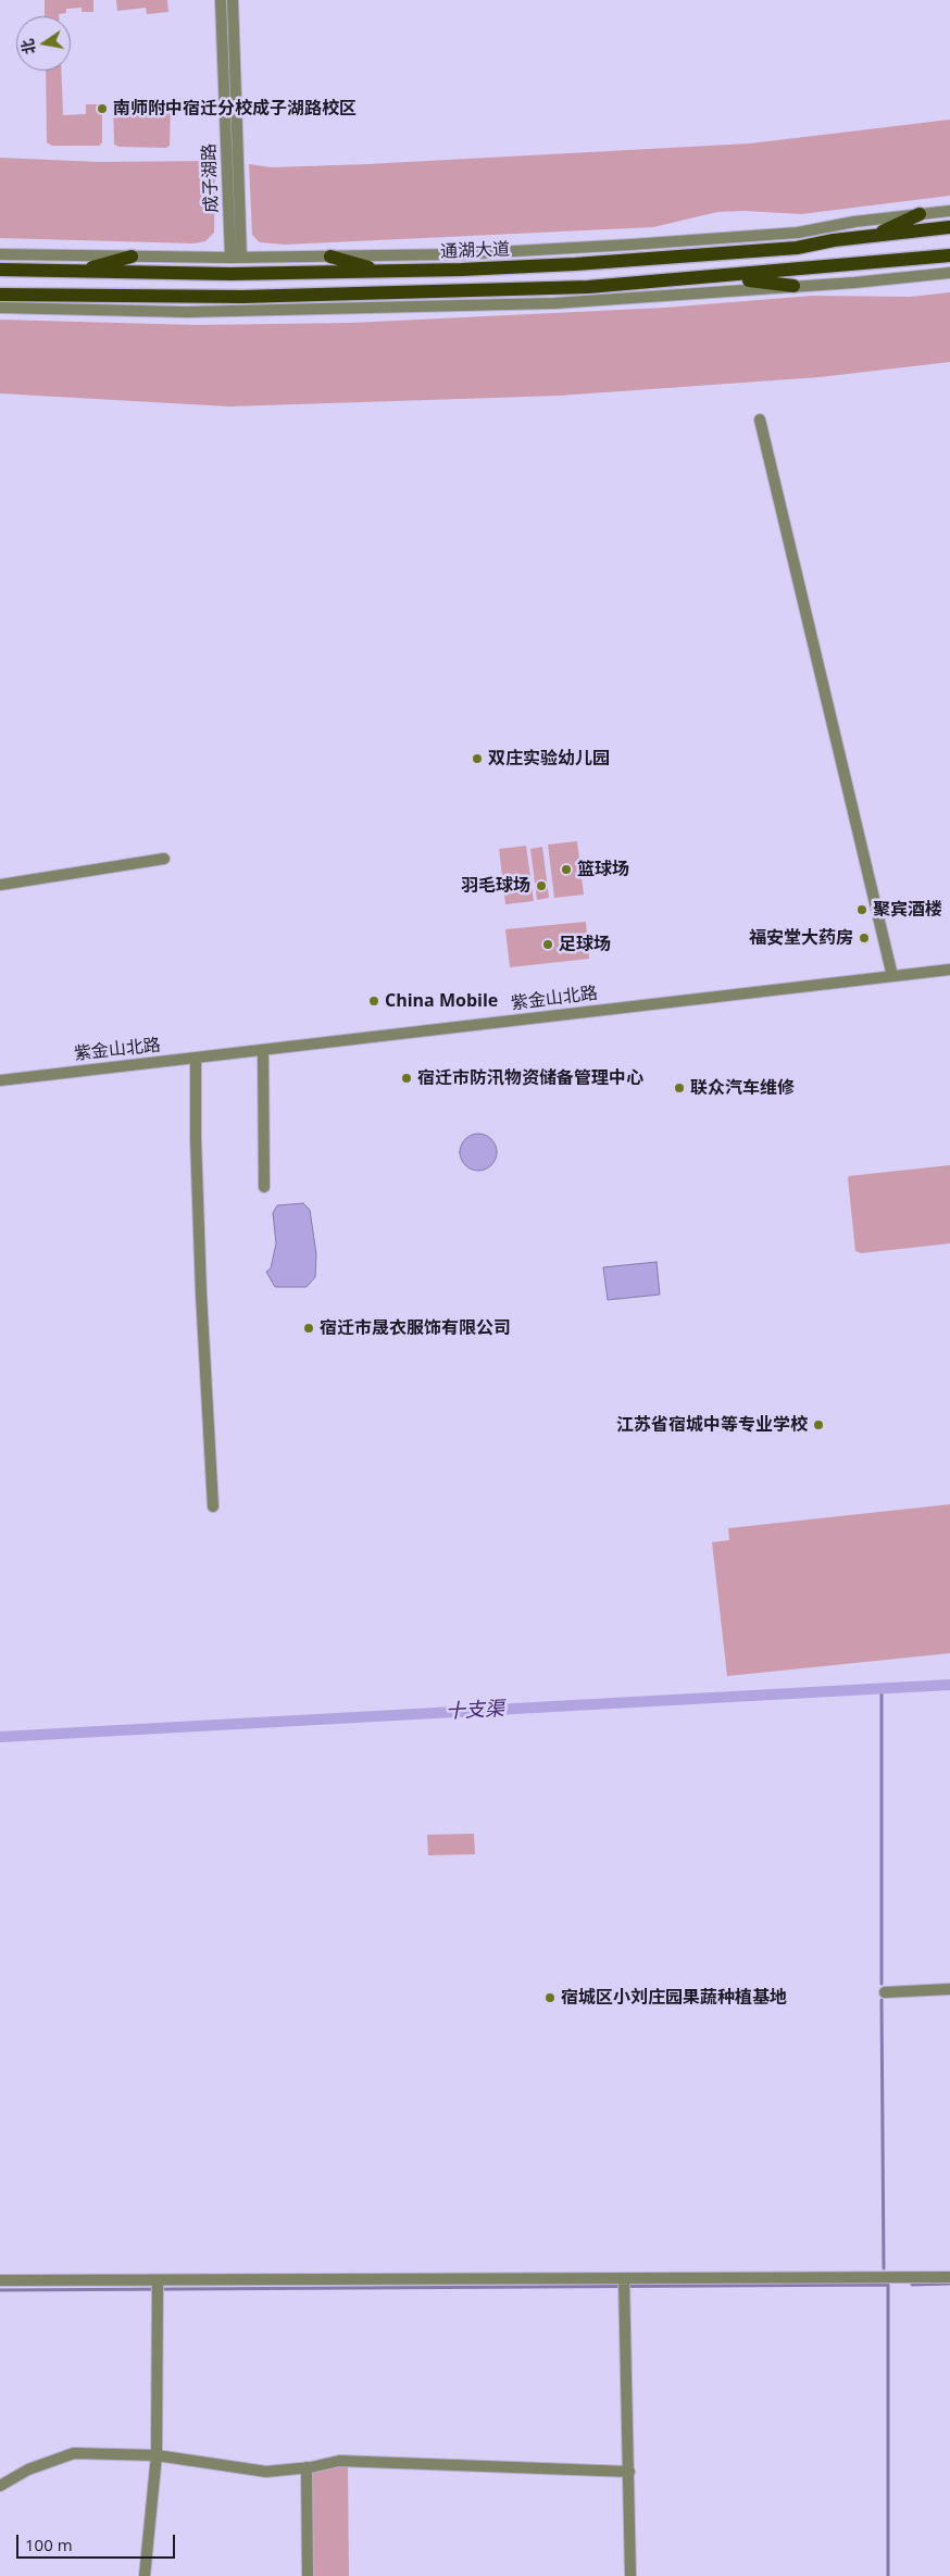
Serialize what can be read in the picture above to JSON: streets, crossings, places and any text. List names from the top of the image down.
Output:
{
  "streets": {
    "main road": ["通湖大道"],
    "street": ["成子湖路", "紫金山北路"]
  },
  "water": ["十支渠"],
  "places": [
    "南师附中宿迁分校成子湖路校区",
    "双庄实验幼儿园",
    "篮球场",
    "羽毛球场",
    "聚宾酒楼",
    "福安堂大药房",
    "足球场",
    "China Mobile",
    "宿迁市防汛物资储备管理中心",
    "联众汽车维修",
    "宿迁市晟衣服饰有限公司",
    "江苏省宿城中等专业学校",
    "宿城区小刘庄园果蔬种植基地"
  ],
  "scale_bar": "100 m",
  "north": "left"
}
